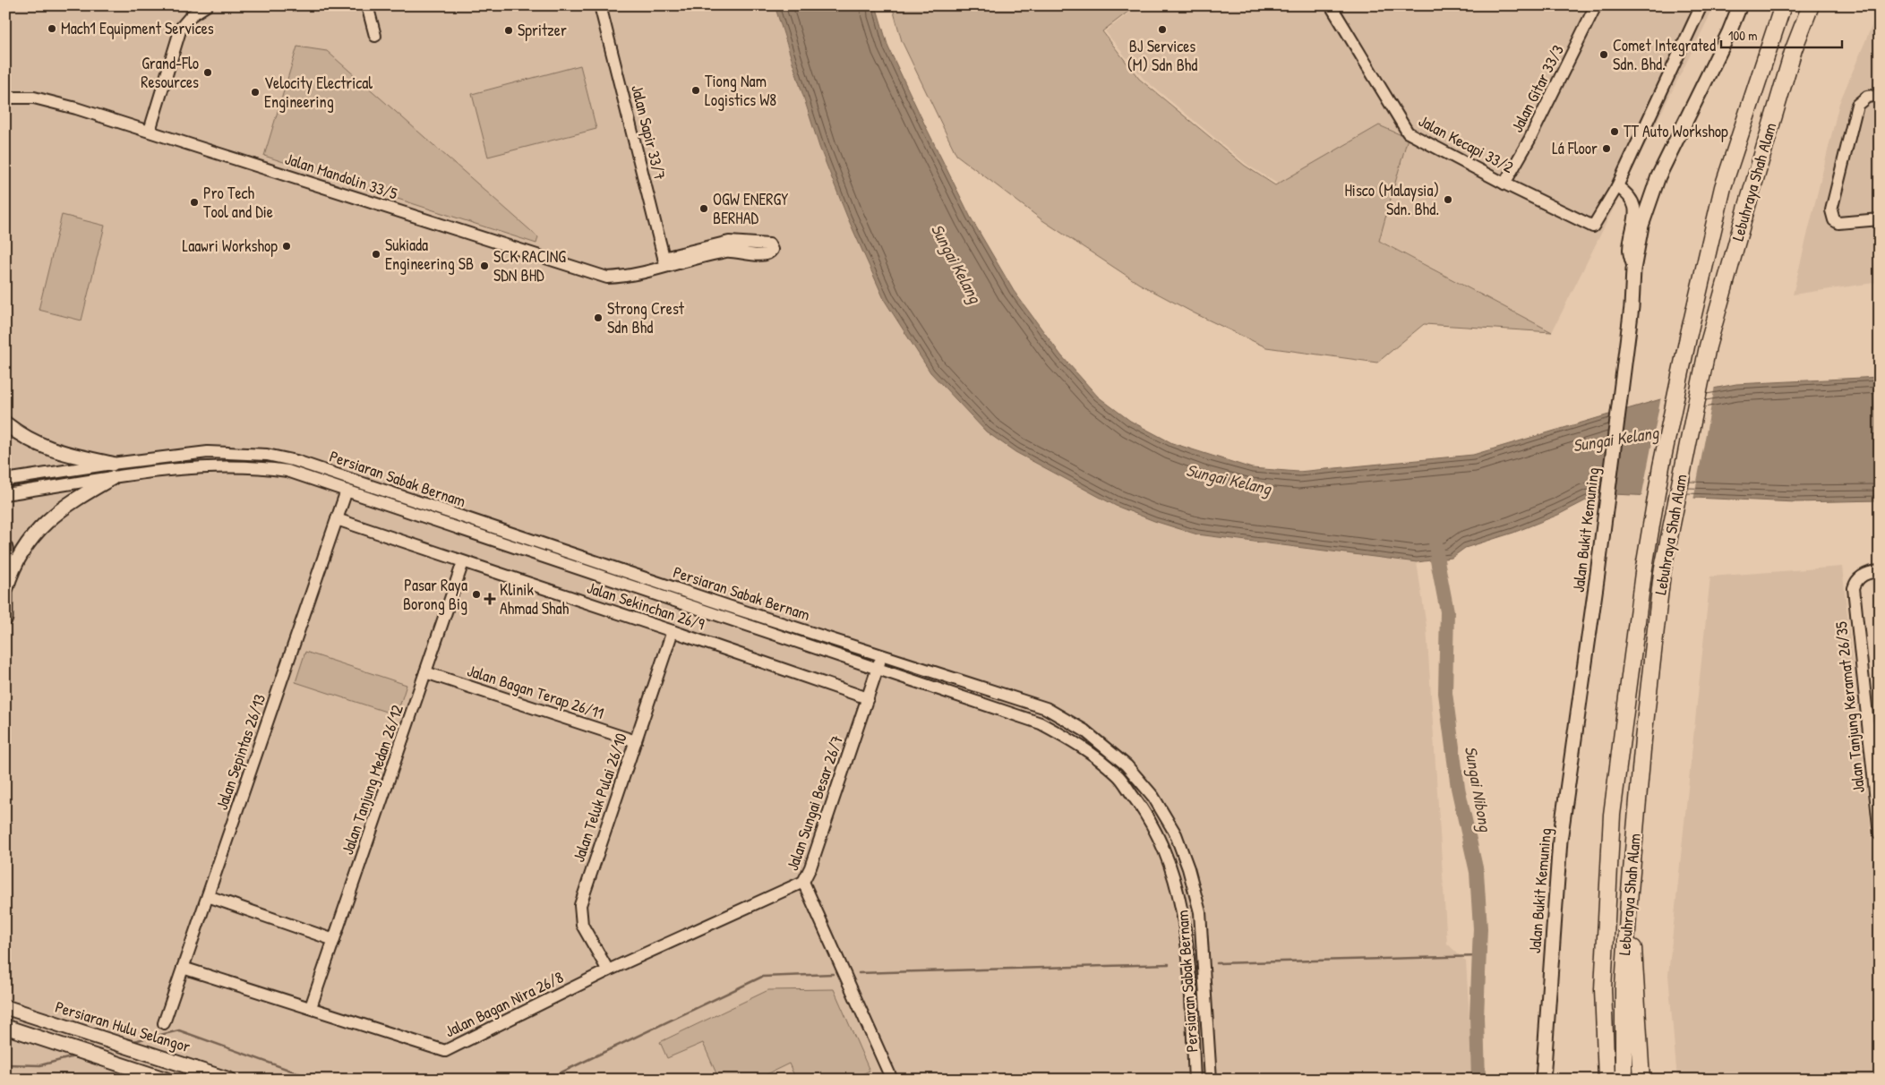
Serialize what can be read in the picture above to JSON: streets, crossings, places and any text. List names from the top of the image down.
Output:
{
  "streets": {
    "highway": ["Lebuhraya Shah Alam"],
    "main road": ["Jalan Bukit Kemuning", "Persiaran Hulu Selangor"],
    "street": [
      "Jalan Gitar 33/3",
      "Jalan Sapir 33/7",
      "Jalan Kecapi 33/2",
      "Jalan Mandolin 33/5",
      "Persiaran Sabak Bernam",
      "Jalan Sekinchan 26/9",
      "Jalan Bagan Terap 26/11",
      "Jalan Tanjung Keramat 26/35",
      "Jalan Sepintas 26/13",
      "Jalan Tanjung Medan 26/12",
      "Jalan Teluk Pulai 26/10",
      "Jalan Sungai Besar 26/7",
      "Jalan Bagan Nira 26/8"
    ]
  },
  "crossings": [
    ["Jalan Gitar 33/3", "Jalan Kecapi 33/2"],
    ["Jalan Sapir 33/7", "Jalan Mandolin 33/5"],
    ["Persiaran Sabak Bernam", "Jalan Sepintas 26/13"],
    ["Persiaran Sabak Bernam", "Jalan Sungai Besar 26/7"],
    ["Jalan Sekinchan 26/9", "Jalan Sepintas 26/13"],
    ["Jalan Sekinchan 26/9", "Jalan Tanjung Medan 26/12"],
    ["Jalan Sekinchan 26/9", "Jalan Teluk Pulai 26/10"],
    ["Jalan Sekinchan 26/9", "Jalan Sungai Besar 26/7"],
    ["Jalan Bagan Terap 26/11", "Jalan Tanjung Medan 26/12"],
    ["Jalan Bagan Terap 26/11", "Jalan Teluk Pulai 26/10"],
    ["Jalan Sepintas 26/13", "Jalan Bagan Nira 26/8"],
    ["Jalan Tanjung Medan 26/12", "Jalan Bagan Nira 26/8"],
    ["Jalan Teluk Pulai 26/10", "Jalan Bagan Nira 26/8"],
    ["Jalan Sungai Besar 26/7", "Jalan Bagan Nira 26/8"]
  ],
  "water": ["Sungai Kelang", "Sungai Nibong"],
  "places": {
    "other": [
      "Mach1 Equipment Services",
      "BJ Services (M) Sdn Bhd",
      "Spritzer",
      "Comet Integrated Sdn. Bhd.",
      "Grand-Flo Resources",
      "Tiong Nam Logistics W8",
      "Velocity Electrical Engineering",
      "TT Auto Workshop",
      "Lá Floor",
      "Hisco (Malaysia) Sdn. Bhd.",
      "Pro Tech Tool and Die",
      "OGW ENERGY BERHAD",
      "Laawri Workshop",
      "Sukiada Engineering SB",
      "SCK RACING SDN BHD",
      "Strong Crest Sdn Bhd",
      "Pasar Raya Borong Big"
    ],
    "health": ["Klinik Ahmad Shah"]
  },
  "scale_bar": "100 m"
}
